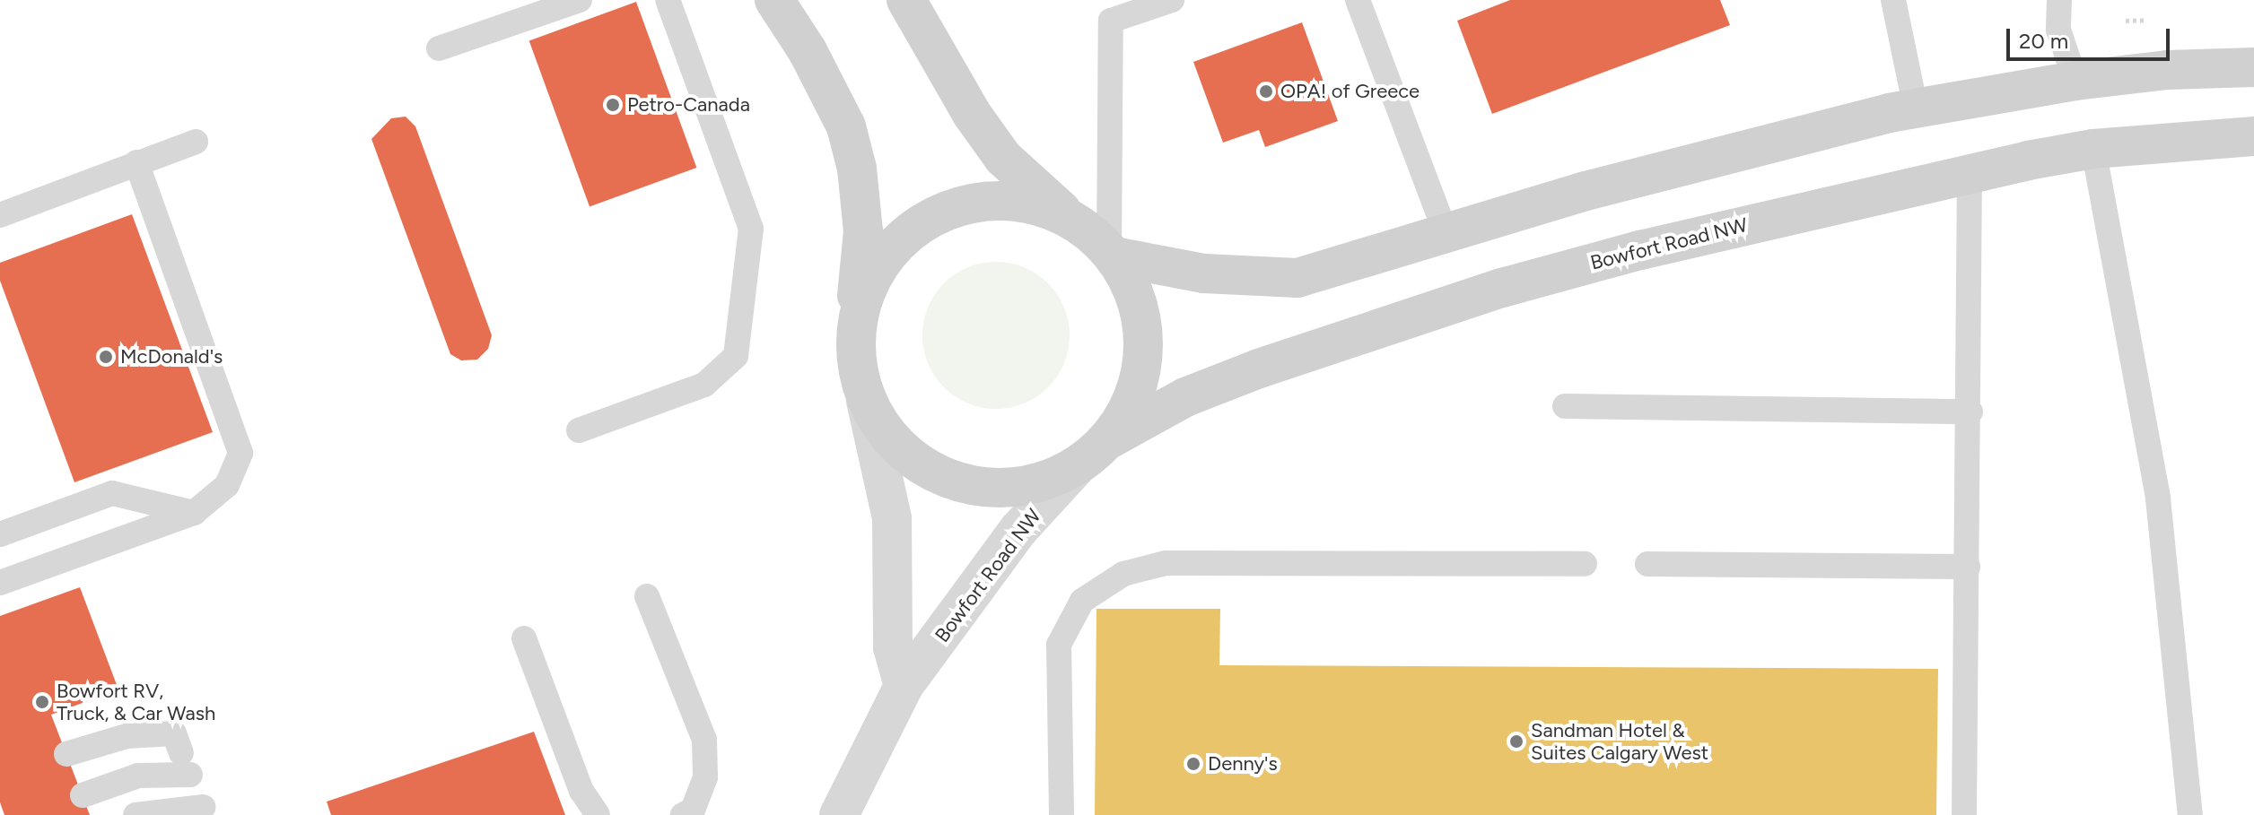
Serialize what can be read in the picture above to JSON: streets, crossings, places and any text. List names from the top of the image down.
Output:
{
  "streets": {
    "street": ["Bowfort Road NW"]
  },
  "places": [
    "OPA! of Greece",
    "Petro-Canada",
    "McDonald's",
    "Bowfort RV, Truck, & Car Wash",
    "Sandman Hotel & Suites Calgary West",
    "Denny's"
  ],
  "scale_bar": "20 m"
}
